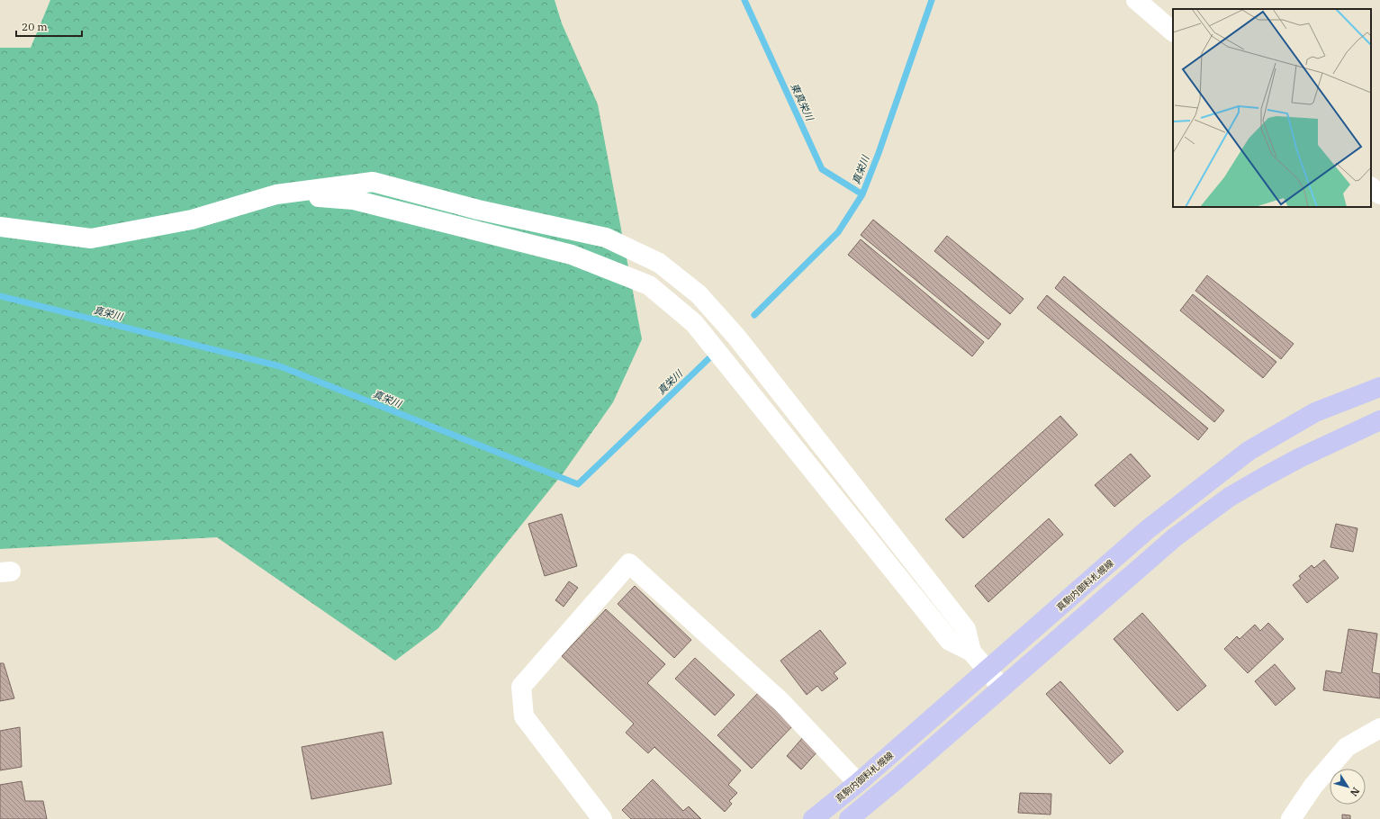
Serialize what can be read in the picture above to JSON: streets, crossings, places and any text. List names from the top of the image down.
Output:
{
  "streets": {
    "main road": ["真駒内御料札幌線"]
  },
  "water": ["東真栄川", "真栄川"],
  "scale_bar": "20 m",
  "north": "bottom right"
}
